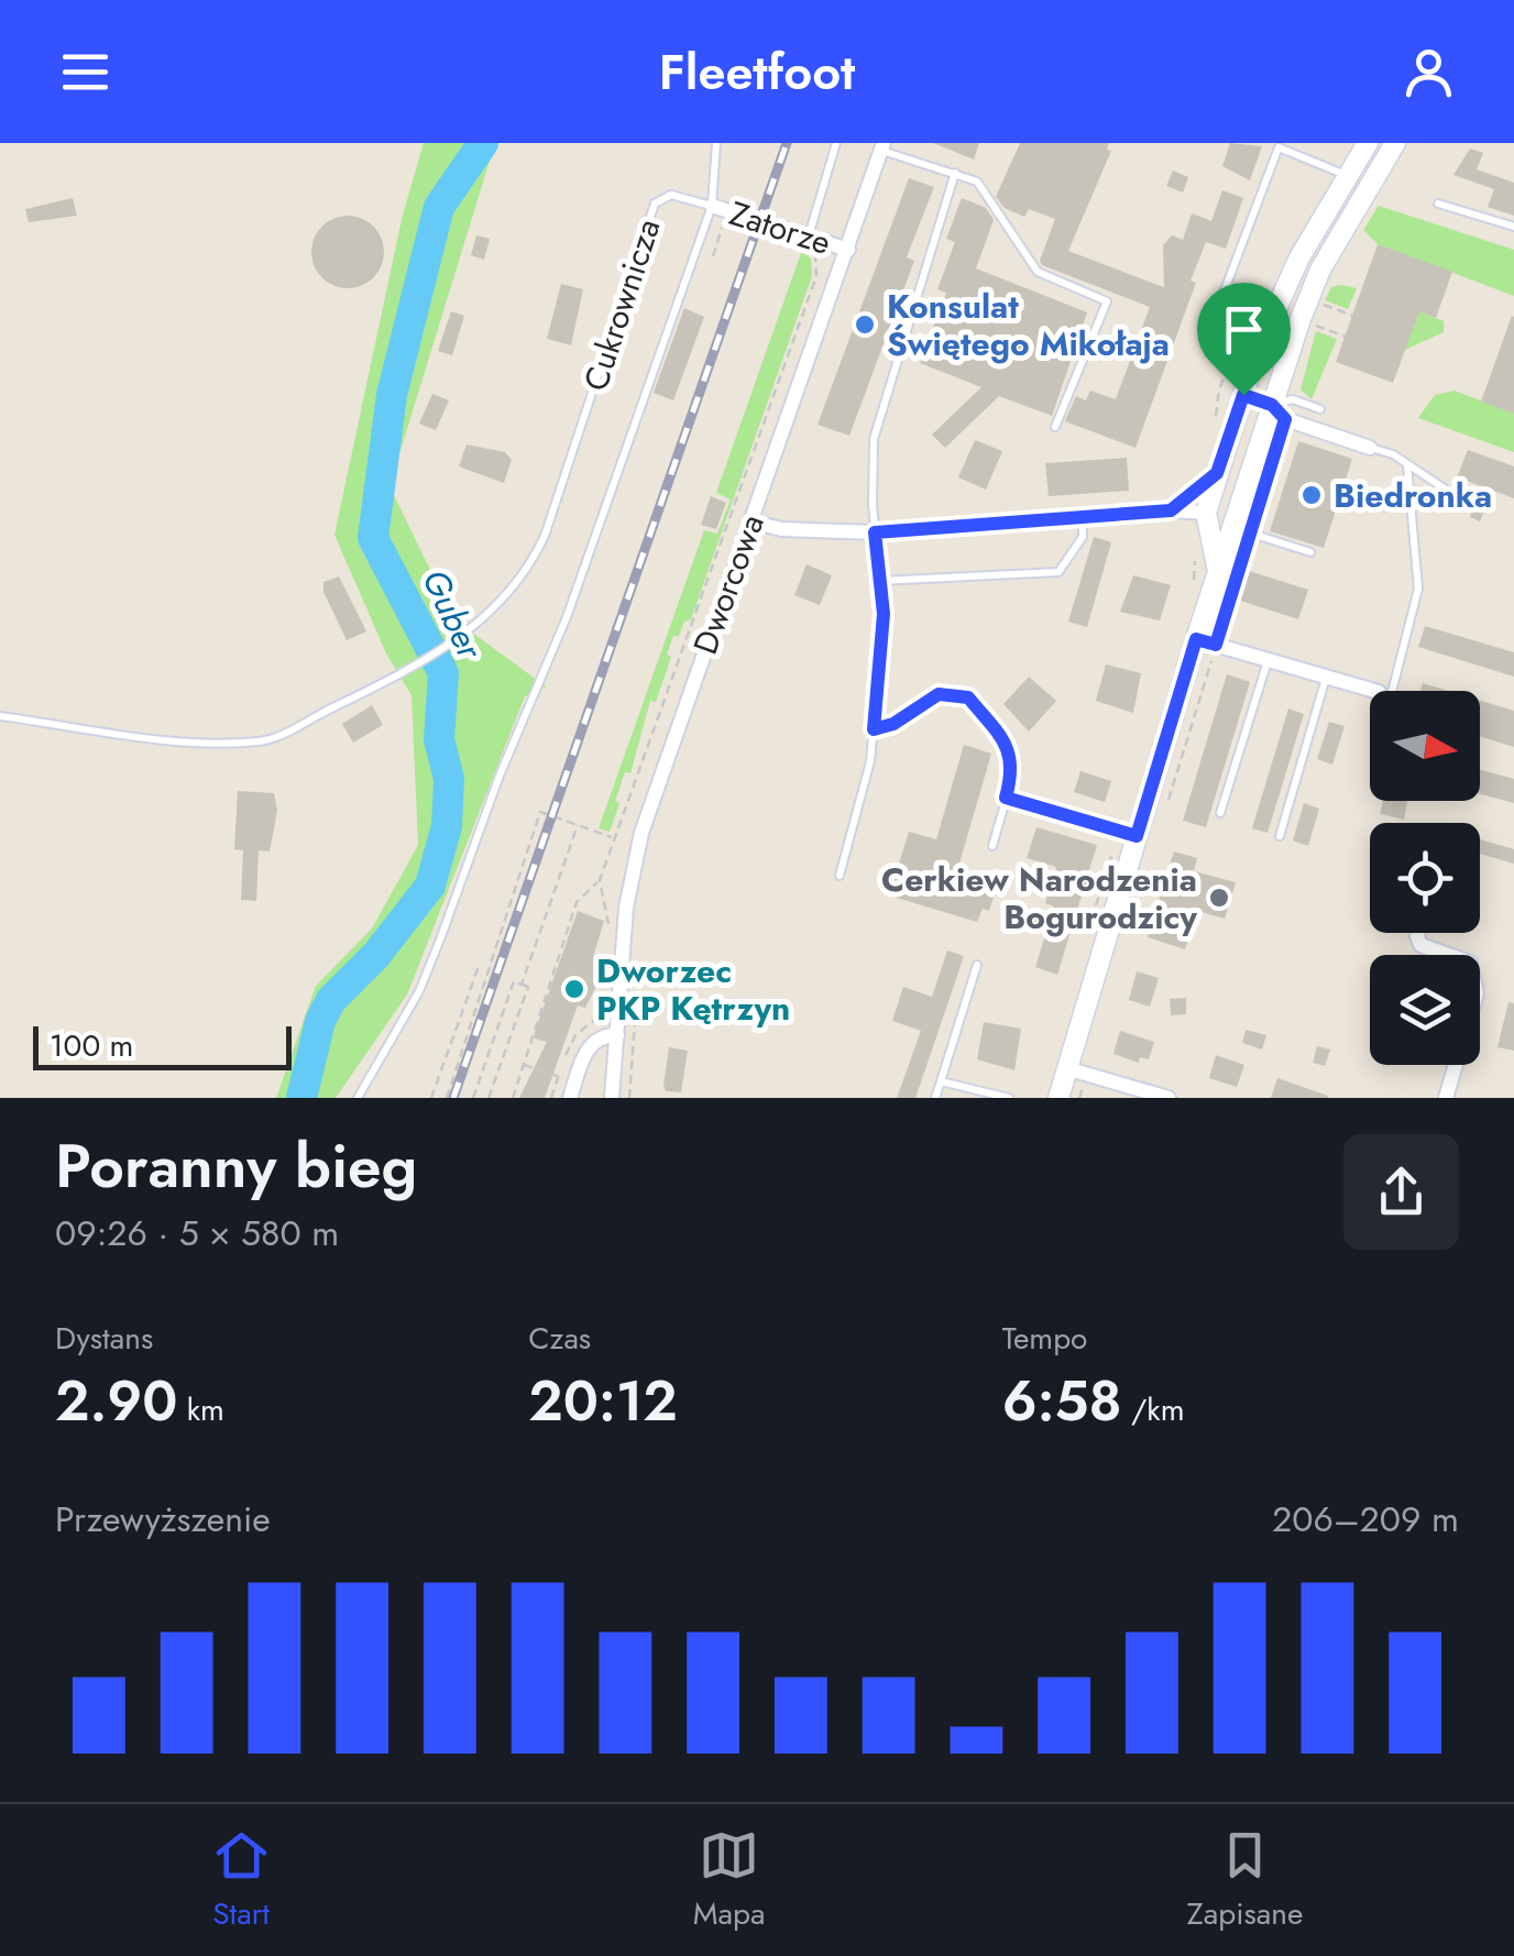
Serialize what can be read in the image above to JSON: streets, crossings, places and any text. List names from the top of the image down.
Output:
{
  "streets": {
    "street": ["Zatorze", "Dworcowa"],
    "lane": ["Cukrownicza"]
  },
  "crossings": [
    ["Zatorze", "Cukrownicza"],
    ["Zatorze", "Dworcowa"]
  ],
  "water": ["Guber"],
  "places": [
    "Konsulat Świętego Mikołaja",
    "Biedronka",
    "Cerkiew Narodzenia Bogurodzicy",
    "Dworzec PKP Kętrzyn"
  ],
  "scale_bar": "100 m",
  "north": "right",
  "page": {
    "header": "Fleetfoot",
    "scale": "100 m",
    "heading": ["Poranny bieg", "09:26 · 5 × 580 m"],
    "stats": [
      ["Dystans", "2.90 km"],
      ["Czas", "20:12"],
      ["Tempo", "6:58 /km"]
    ],
    "chart": ["Przewyższenie", "206–209 m"],
    "tabs": ["Start", "Mapa", "Zapisane"]
  }
}
